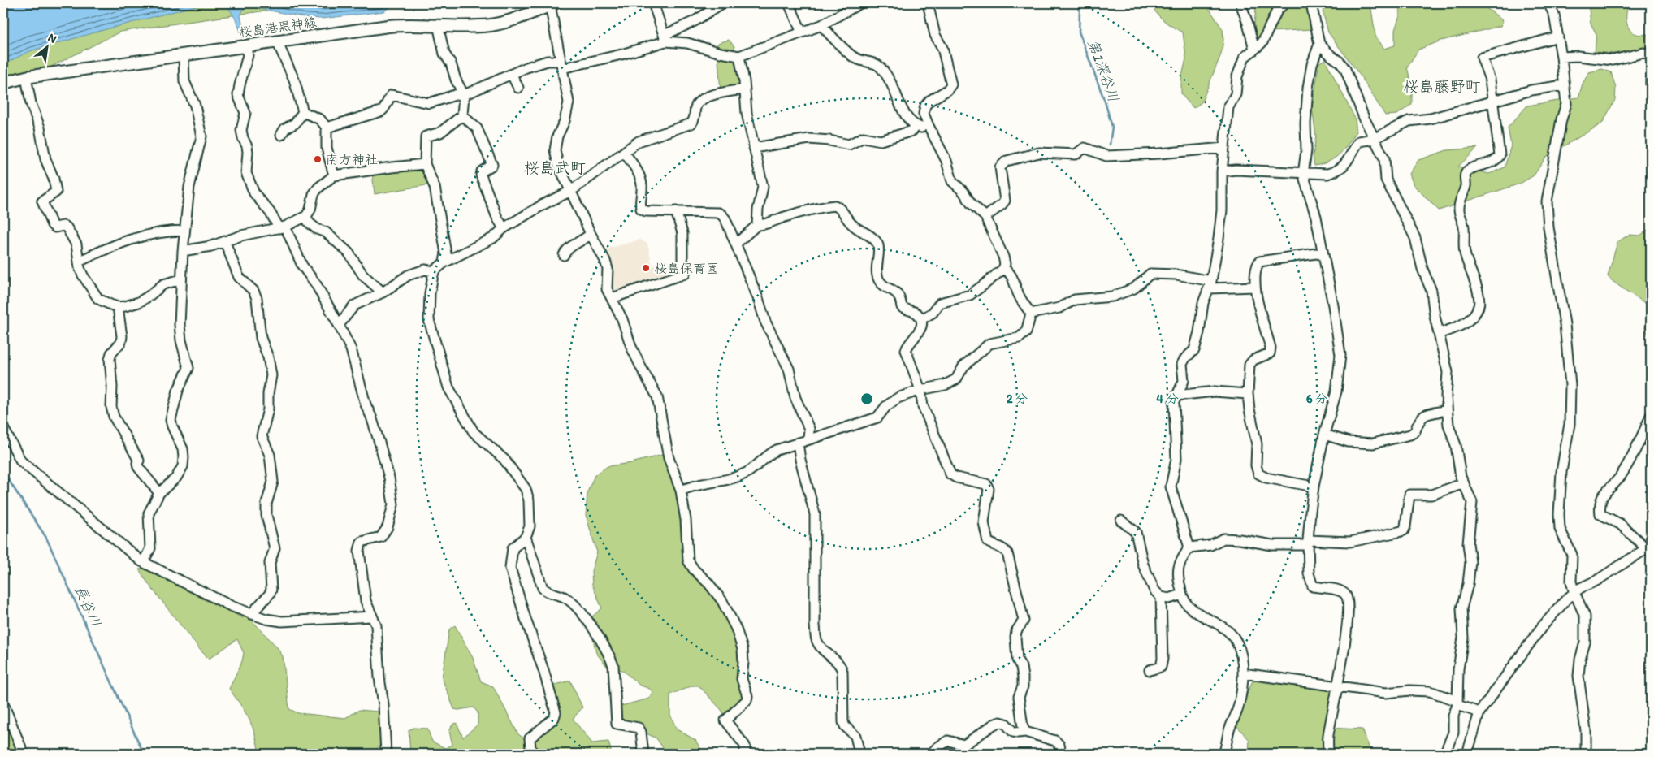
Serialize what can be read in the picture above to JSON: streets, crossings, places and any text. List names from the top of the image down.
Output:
{
  "streets": {
    "main road": ["桜島港黒神線"]
  },
  "districts": ["桜島藤野町", "桜島武町"],
  "water": ["第1深谷川", "長谷川"],
  "places": ["南方神社", "桜島保育園"],
  "north": "top right",
  "rings": ["2 分", "4 分", "6 分"]
}
